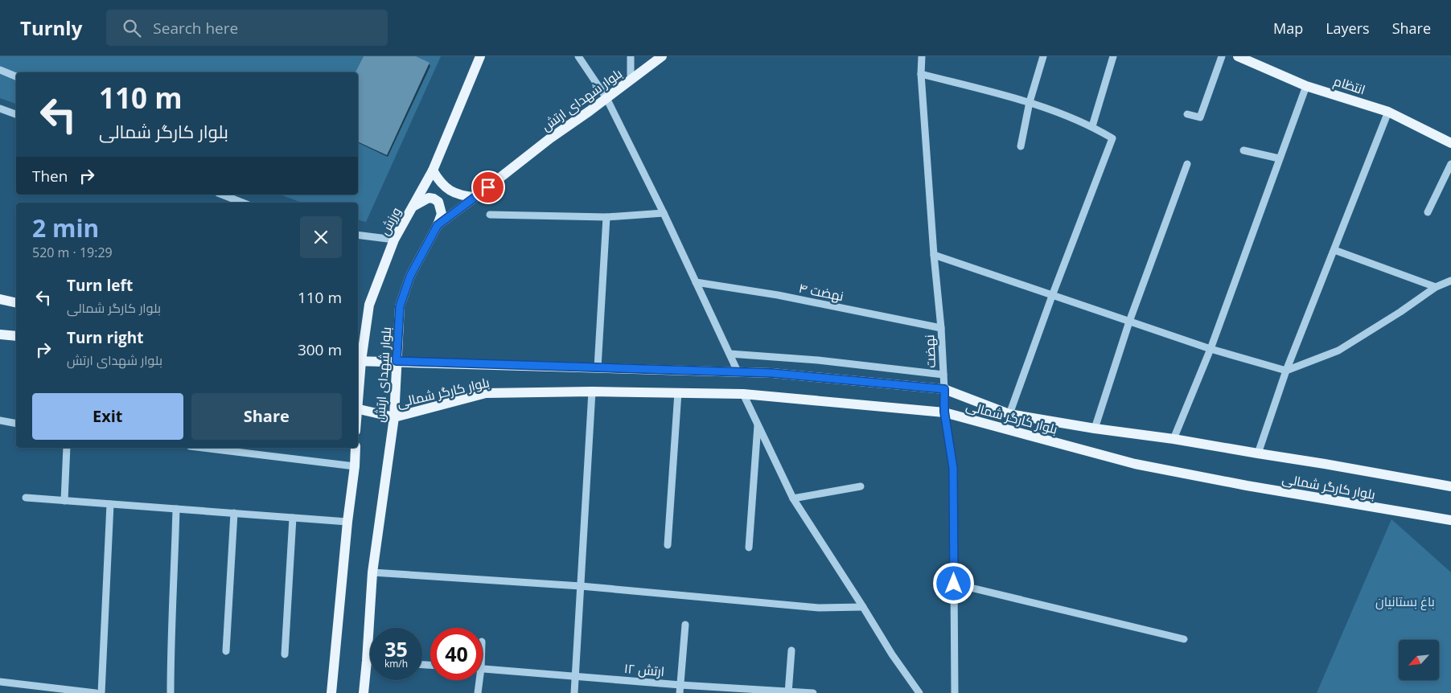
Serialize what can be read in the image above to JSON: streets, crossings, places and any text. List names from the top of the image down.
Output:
{
  "streets": {
    "main road": [
      "انتظام",
      "بلوار شهدای ارتش",
      "ورزش",
      "بلوار کارگر شمالی"
    ],
    "street": ["نهضت ۴", "نهضت", "ارتش ۱۲"]
  },
  "crossings": [
    ["بلوار شهدای ارتش", "بلوار کارگر شمالی"],
    ["ورزش", "بلوار کارگر شمالی"],
    ["نهضت ۴", "نهضت"],
    ["نهضت", "بلوار کارگر شمالی"]
  ],
  "parks": ["باغ بستانیان"],
  "north": "bottom left",
  "page": {
    "header": "Turnly",
    "search": "Search here",
    "nav": ["Map", "Layers", "Share"],
    "turn": ["110 m", "بلوار کارگر شمالی"],
    "then": "Then",
    "heading": ["2 min", "520 m · 19:29"],
    "list": [
      {
        "name": "Turn left",
        "note": "بلوار کارگر شمالی",
        "value": "110 m"
      },
      {
        "name": "Turn right",
        "note": "بلوار شهدای ارتش",
        "value": "300 m"
      }
    ],
    "buttons": ["Exit", "Share"],
    "speed": "35 km/h",
    "limit": "40"
  }
}
